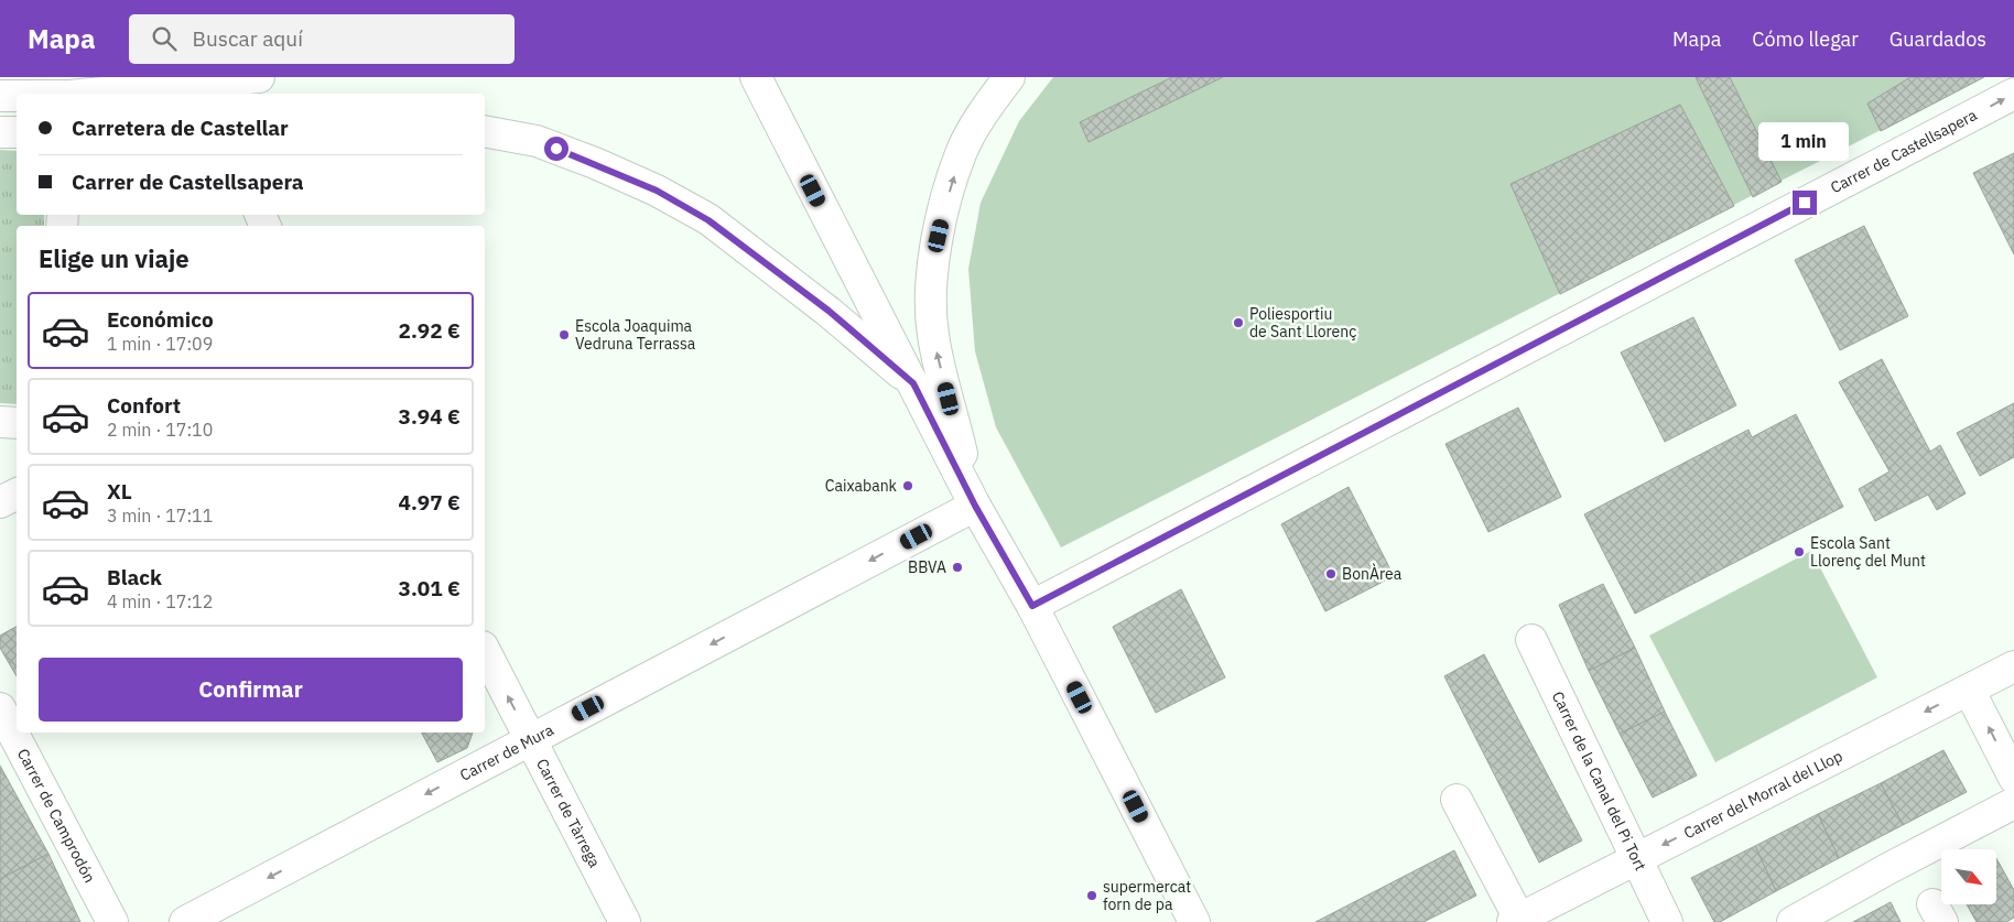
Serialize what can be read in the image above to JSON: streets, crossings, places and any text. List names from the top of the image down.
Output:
{
  "streets": {
    "street": [
      "Carrer de Castellsapera",
      "Carrer de Mura",
      "Carrer de la Canal del Pi Tort",
      "Carrer del Morral del Llop",
      "Carrer de Tàrrega",
      "Carrer de Camprodón"
    ]
  },
  "crossings": [
    ["Carrer de Mura", "Carrer de Tàrrega"],
    ["Carrer de la Canal del Pi Tort", "Carrer del Morral del Llop"]
  ],
  "one_way": ["Carrer de Castellsapera", "Carrer de Mura"],
  "places": [
    "Poliesportiu de Sant Llorenç",
    "Escola Joaquima Vedruna Terrassa",
    "Caixabank",
    "Escola Sant Llorenç del Munt",
    "BBVA",
    "BonÀrea",
    "supermercat forn de pa"
  ],
  "north": "bottom right",
  "page": {
    "header": "Mapa",
    "search": "Buscar aquí",
    "nav": ["Mapa", "Cómo llegar", "Guardados"],
    "banner": ["Carretera de Castellar", "Carrer de Castellsapera"],
    "bubble": "1 min",
    "heading": "Elige un viaje",
    "list": [
      {
        "name": "Económico",
        "note": "1 min · 17:09",
        "value": "2.92 €"
      },
      {
        "name": "Confort",
        "note": "2 min · 17:10",
        "value": "3.94 €"
      },
      {
        "name": "XL",
        "note": "3 min · 17:11",
        "value": "4.97 €"
      },
      {
        "name": "Black",
        "note": "4 min · 17:12",
        "value": "3.01 €"
      }
    ],
    "buttons": "Confirmar"
  }
}
